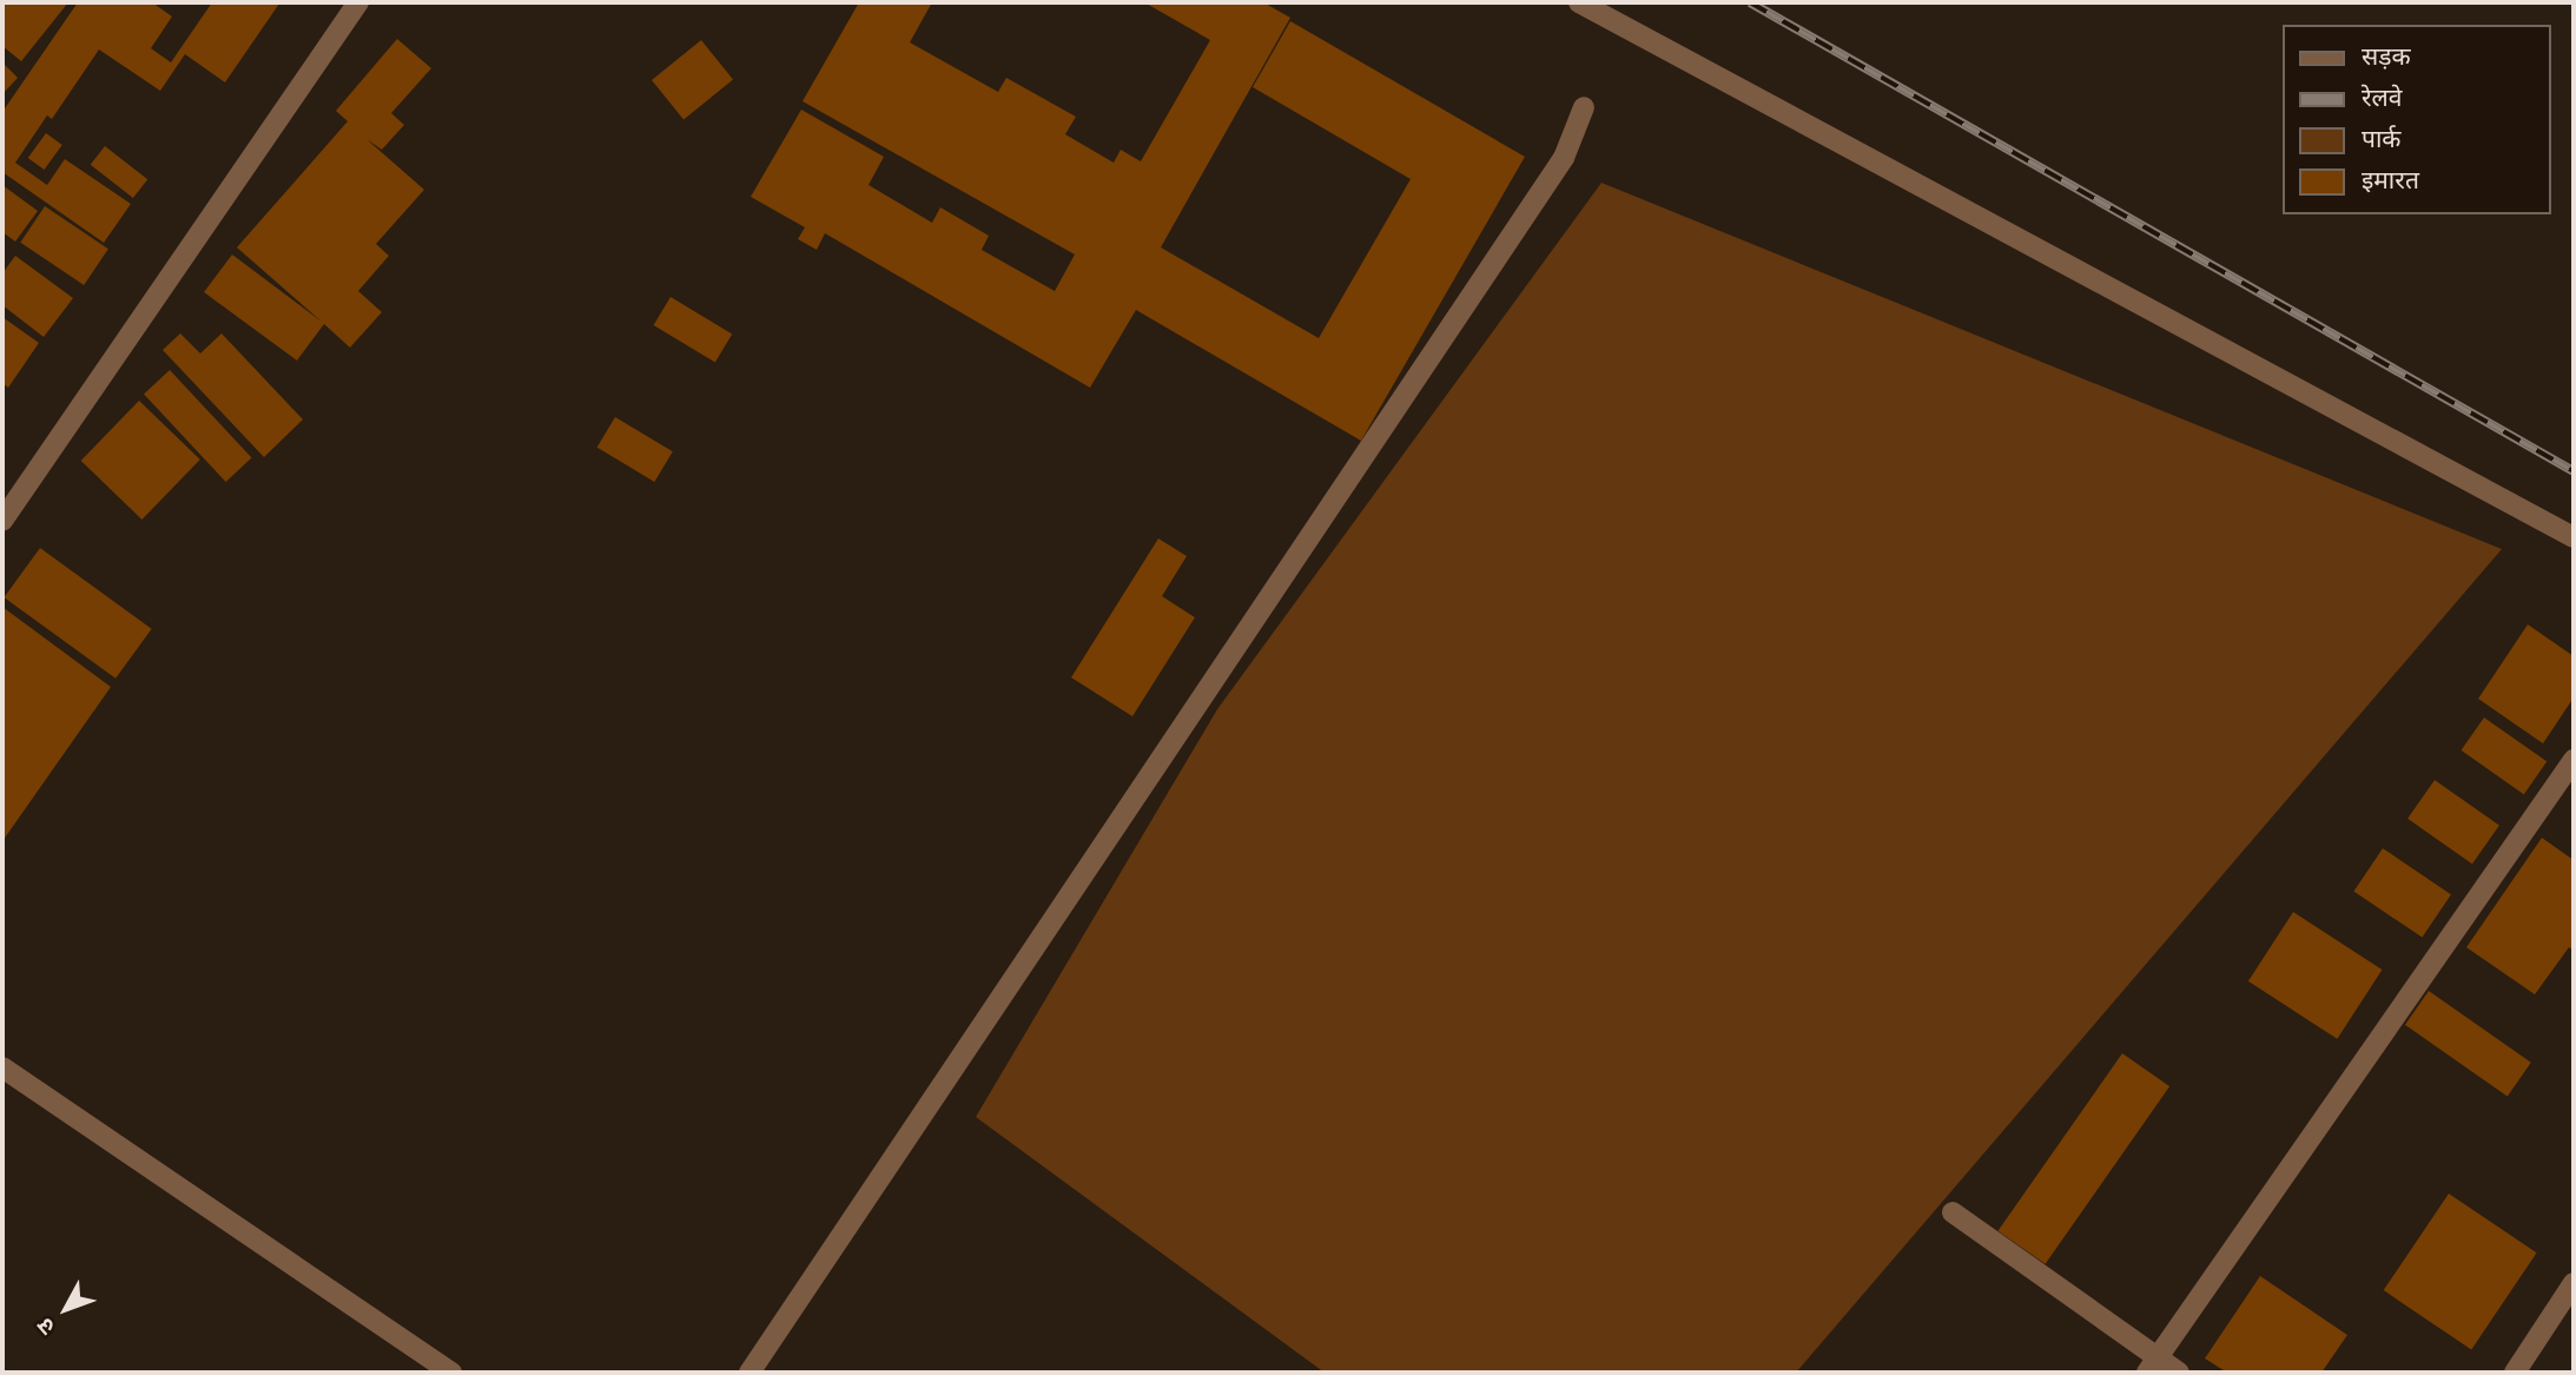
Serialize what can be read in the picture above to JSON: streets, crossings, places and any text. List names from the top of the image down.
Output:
{
  "legend": [
    "सड़क",
    "रेलवे",
    "पार्क",
    "इमारत"
  ],
  "north": "bottom left"
}
